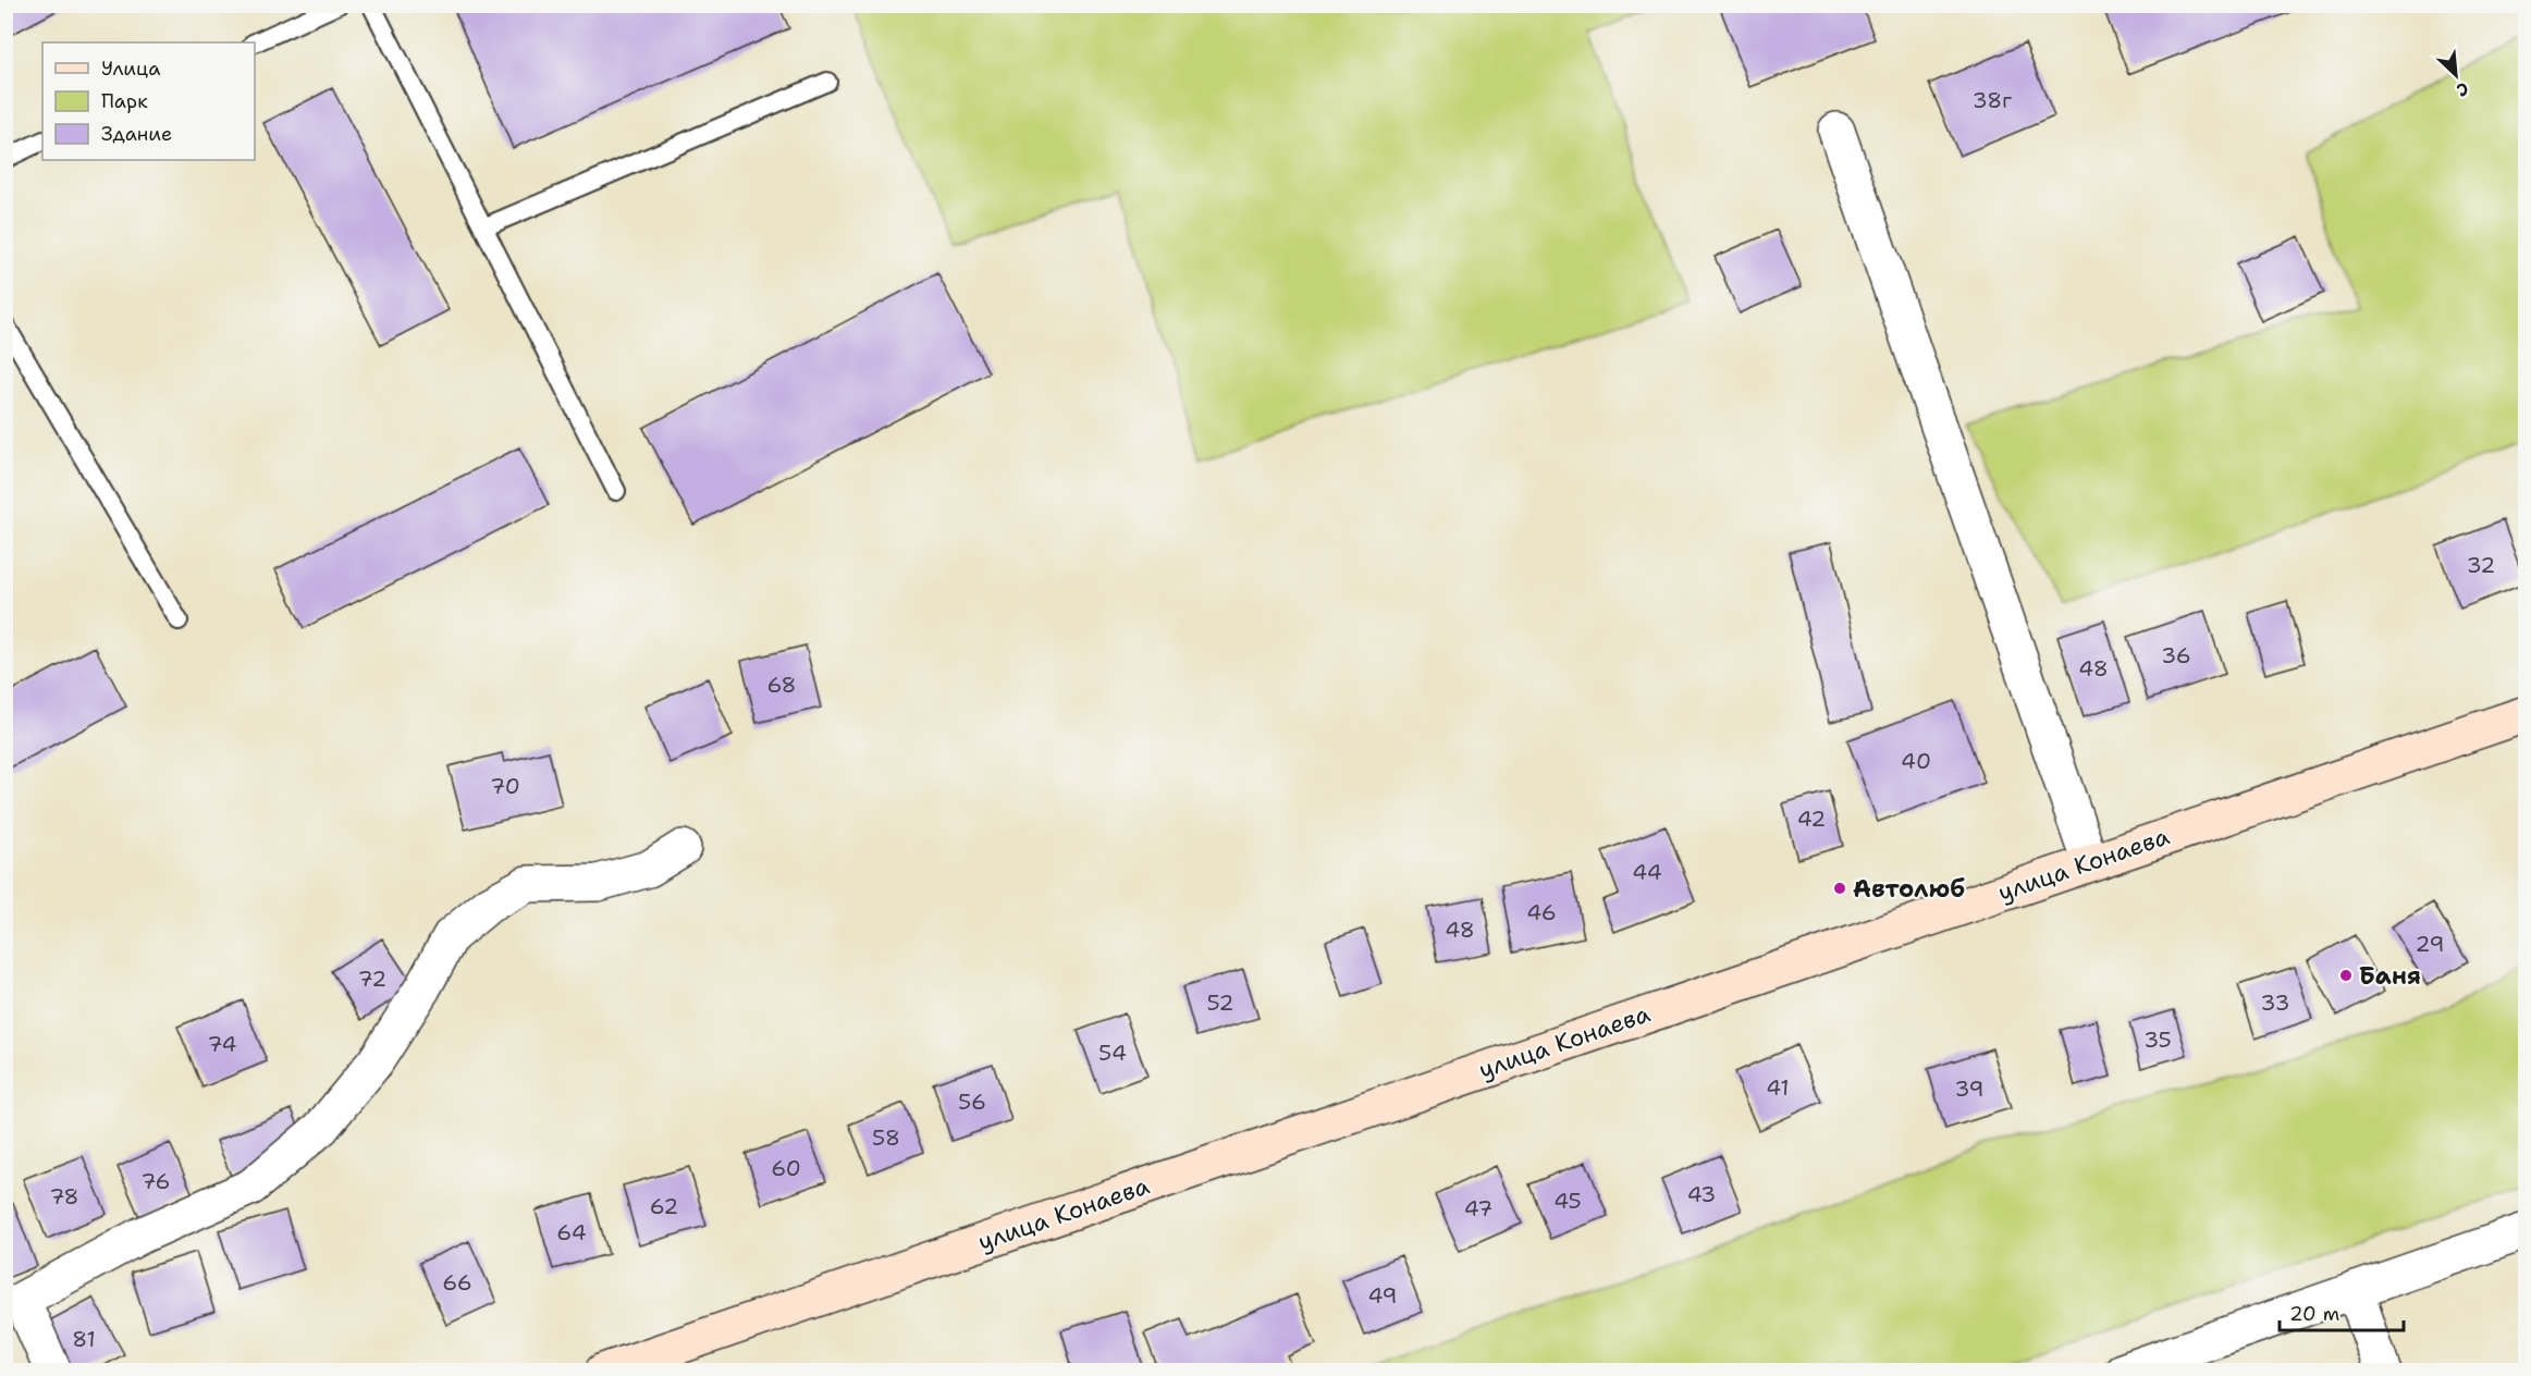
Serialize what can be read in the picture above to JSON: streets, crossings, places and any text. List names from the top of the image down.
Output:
{
  "streets": {
    "main road": ["улица Конаева"]
  },
  "places": ["Автолюб", "Баня"],
  "house_numbers": [
    "38г",
    "32",
    "36",
    "48",
    "68",
    "40",
    "70",
    "42",
    "44",
    "46",
    "48",
    "29",
    "72",
    "52",
    "33",
    "35",
    "74",
    "54",
    "41",
    "39",
    "56",
    "58",
    "60",
    "76",
    "43",
    "78",
    "45",
    "62",
    "47",
    "64",
    "66",
    "49",
    "81"
  ],
  "legend": ["Улица", "Парк", "Здание"],
  "scale_bar": "20 m",
  "north": "bottom right"
}
